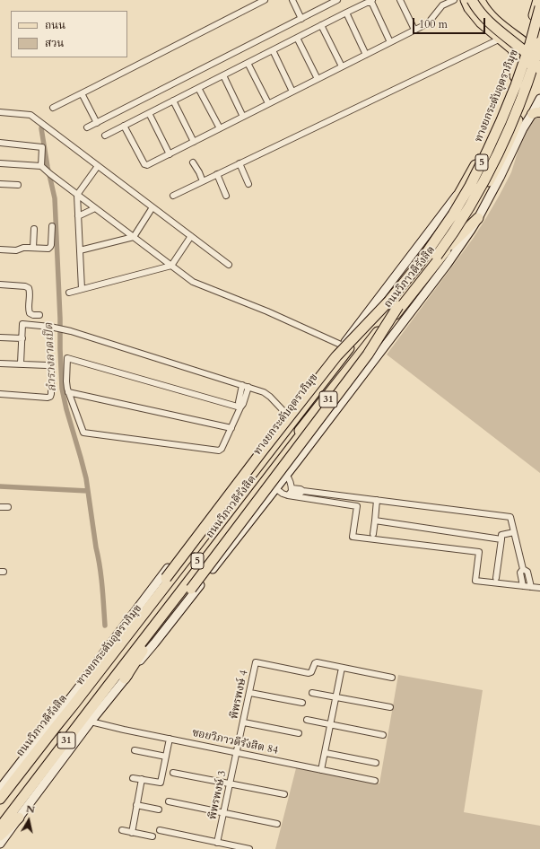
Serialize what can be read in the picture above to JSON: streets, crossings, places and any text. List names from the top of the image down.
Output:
{
  "streets": {
    "highway": [
      "ทางยกระดับอุตราภิมุข",
      "5",
      "ถนนวิภาวดีรังสิต",
      "31"
    ],
    "street": ["พิพรพงษ์ 4", "ซอยวิภาวดีรังสิต 84", "พิพรพงษ์ 3"]
  },
  "crossings": [
    ["ทางยกระดับอุตราภิมุข", "5"],
    ["5", "ถนนวิภาวดีรังสิต"],
    ["ถนนวิภาวดีรังสิต", "ซอยวิภาวดีรังสิต 84"],
    ["พิพรพงษ์ 4", "ซอยวิภาวดีรังสิต 84"],
    ["พิพรพงษ์ 4", "พิพรพงษ์ 3"],
    ["ซอยวิภาวดีรังสิต 84", "พิพรพงษ์ 3"]
  ],
  "water": ["ลำรางลาดเป็ด"],
  "legend": ["ถนน", "สวน"],
  "scale_bar": "100 m",
  "north": "top"
}
